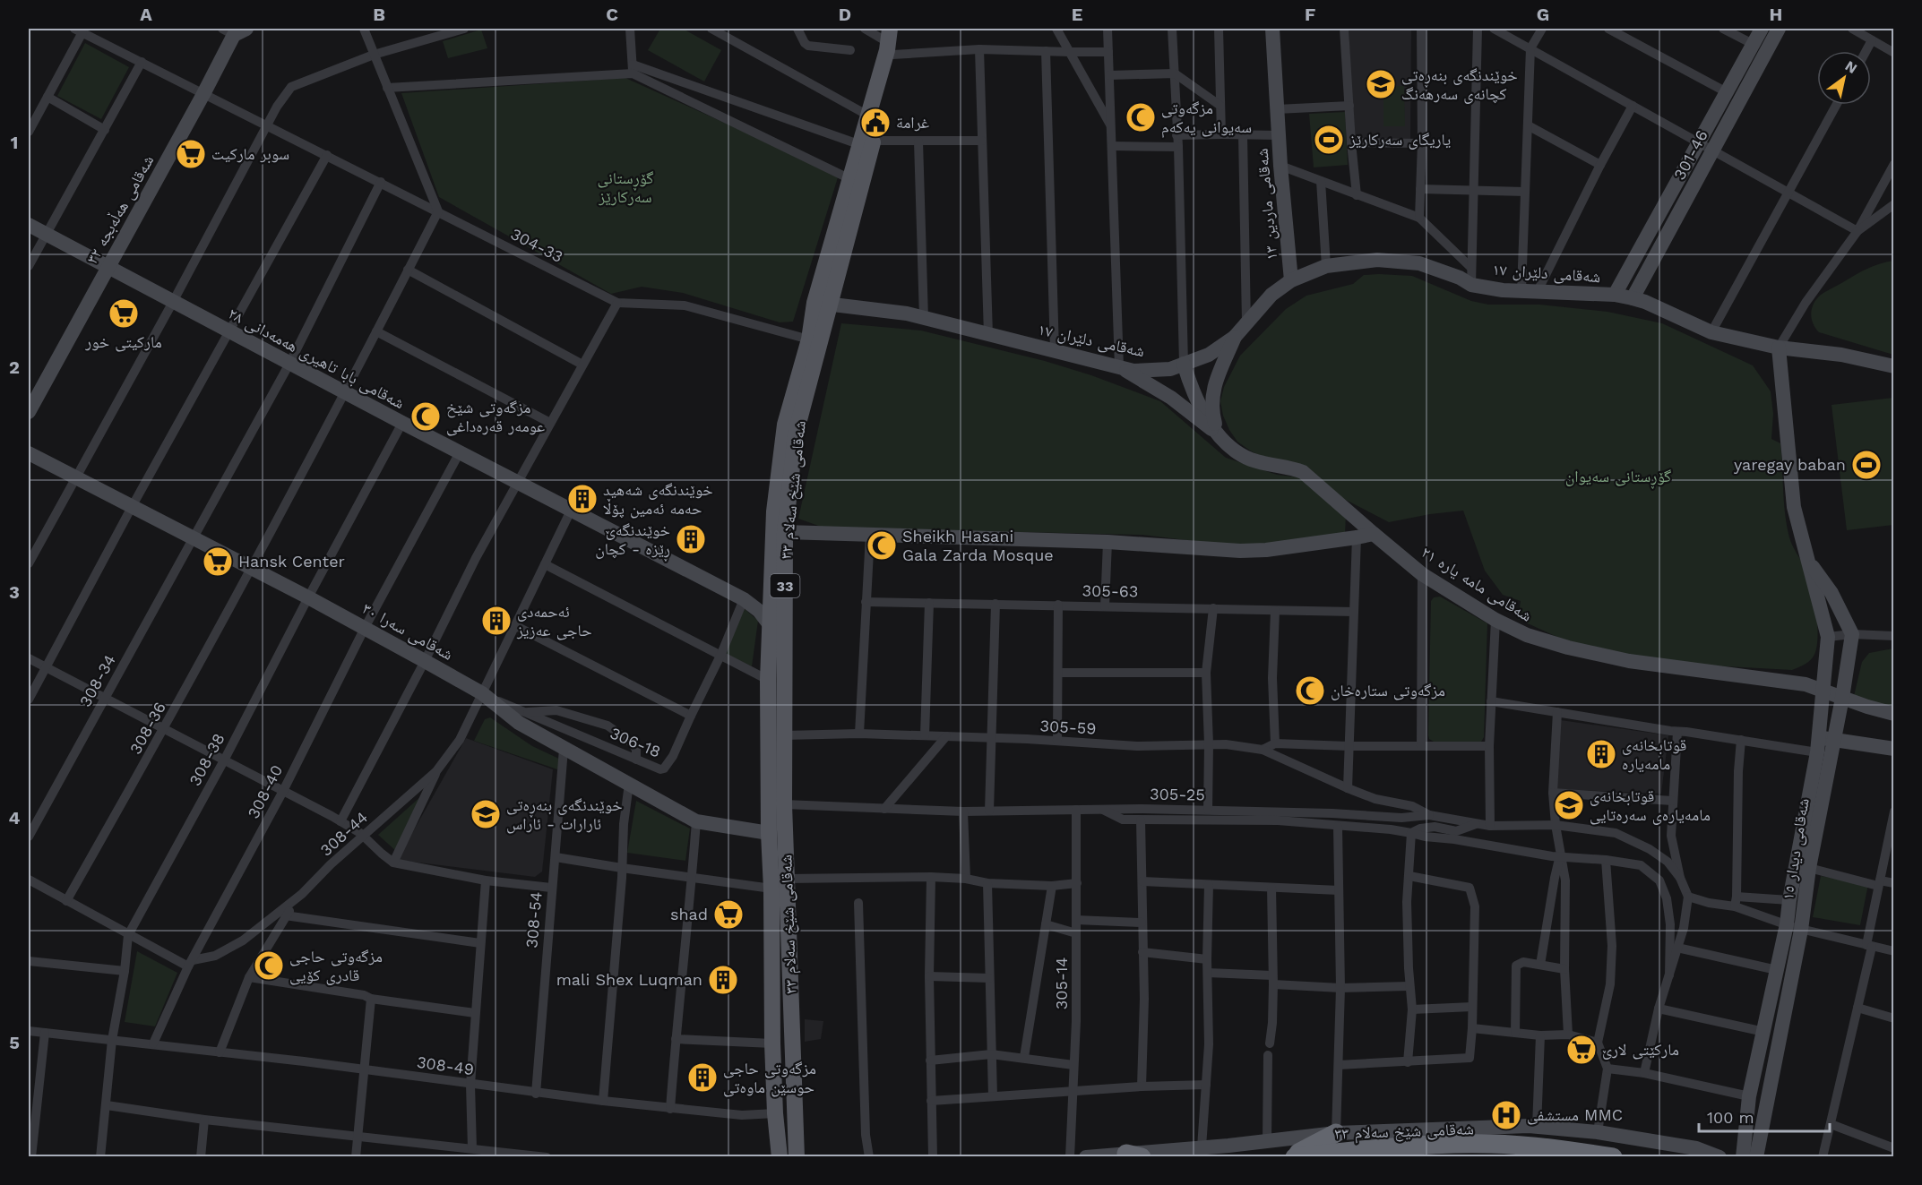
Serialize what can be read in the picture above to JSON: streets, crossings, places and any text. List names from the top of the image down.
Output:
{
  "streets": {
    "main road": ["شەقامی شێخ سەلام ٣٣", "33"],
    "street": [
      "301-46",
      "شەقامی ماردین ١٣",
      "شەقامی هەڵەبجە ٣٢",
      "304-33",
      "شەقامی دلێران ١٧",
      "شەقامی بابا تاهیری هەمەدانی ٢٨",
      "شەقامی مامە یارە ٢١",
      "305-63",
      "شەقامی سەرا ٣٠",
      "308-34",
      "305-59",
      "308-36",
      "306-18",
      "308-38",
      "308-40",
      "305-25",
      "308-44",
      "شەقامی دیدار ١٥",
      "308-54",
      "305-14",
      "308-49"
    ]
  },
  "crossings": [
    ["301-46", "شەقامی دلێران ١٧"],
    ["شەقامی ماردین ١٣", "شەقامی دلێران ١٧"],
    ["شەقامی هەڵەبجە ٣٢", "304-33"],
    ["شەقامی هەڵەبجە ٣٢", "شەقامی بابا تاهیری هەمەدانی ٢٨"],
    ["304-33", "شەقامی شێخ سەلام ٣٣"],
    ["304-33", "308-34"],
    ["304-33", "308-36"],
    ["شەقامی دلێران ١٧", "شەقامی شێخ سەلام ٣٣"],
    ["شەقامی دلێران ١٧", "شەقامی دیدار ١٥"],
    ["شەقامی بابا تاهیری هەمەدانی ٢٨", "شەقامی شێخ سەلام ٣٣"],
    ["شەقامی بابا تاهیری هەمەدانی ٢٨", "308-34"],
    ["شەقامی بابا تاهیری هەمەدانی ٢٨", "308-36"],
    ["شەقامی بابا تاهیری هەمەدانی ٢٨", "306-18"],
    ["شەقامی بابا تاهیری هەمەدانی ٢٨", "308-38"],
    ["شەقامی بابا تاهیری هەمەدانی ٢٨", "308-40"],
    ["شەقامی بابا تاهیری هەمەدانی ٢٨", "308-44"],
    ["شەقامی شێخ سەلام ٣٣", "شەقامی سەرا ٣٠"],
    ["شەقامی شێخ سەلام ٣٣", "305-59"],
    ["شەقامی شێخ سەلام ٣٣", "305-25"],
    ["شەقامی شێخ سەلام ٣٣", "308-49"],
    ["شەقامی مامە یارە ٢١", "شەقامی دیدار ١٥"],
    ["شەقامی سەرا ٣٠", "308-34"],
    ["شەقامی سەرا ٣٠", "308-36"],
    ["شەقامی سەرا ٣٠", "306-18"],
    ["شەقامی سەرا ٣٠", "308-38"],
    ["شەقامی سەرا ٣٠", "308-40"],
    ["شەقامی سەرا ٣٠", "308-44"],
    ["شەقامی سەرا ٣٠", "308-54"],
    ["305-59", "305-25"],
    ["306-18", "308-44"],
    ["308-40", "308-44"],
    ["308-40", "308-49"],
    ["305-25", "305-14"],
    ["308-54", "308-49"]
  ],
  "parks": ["گۆڕستانی سەرکارێز", "گۆڕستانی سەیوان"],
  "places": {
    "school or university": ["خوێندنگەی بنەڕەتی کچانەی سەرهەنگ", "قوتابخانەی مامەیارەی سەرەتایی", "خوێندنگەی بنەڕەتی ئارارات - ئاراس"],
    "mosque": [
      "مزگەوتی سەیوانی یەکەم",
      "مزگەوتی شێخ عومەر قەرەداغی",
      "Sheikh Hasani Gala Zarda Mosque",
      "مزگەوتی ستارەخان",
      "مزگەوتی حاجی قادری کۆیی"
    ],
    "public building": ["غرامة"],
    "sports": ["یاریگای سەرکارێز", "yaregay baban"],
    "supermarket": [
      "سوبر مارکیت",
      "مارکیتی خور",
      "Hansk Center",
      "shad",
      "مارکێتی لارێ"
    ],
    "building": [
      "خوێندنگەی شەهید حەمە ئەمین پۆڵا",
      "خوێندنگەێ ڕێزە - کچان",
      "ئەحمەدی حاجی عەزیز",
      "قوتابخانەی مامەیارە",
      "mali Shex Luqman",
      "مزگەوتی حاجی حوسێن ماوەتی"
    ],
    "hospital": ["مستشفى MMC"]
  },
  "scale_bar": "100 m",
  "north": "top right",
  "grid": {
    "columns": [
      "A",
      "B",
      "C",
      "D",
      "E",
      "F",
      "G",
      "H"
    ],
    "rows": [
      "1",
      "2",
      "3",
      "4",
      "5"
    ]
  }
}
